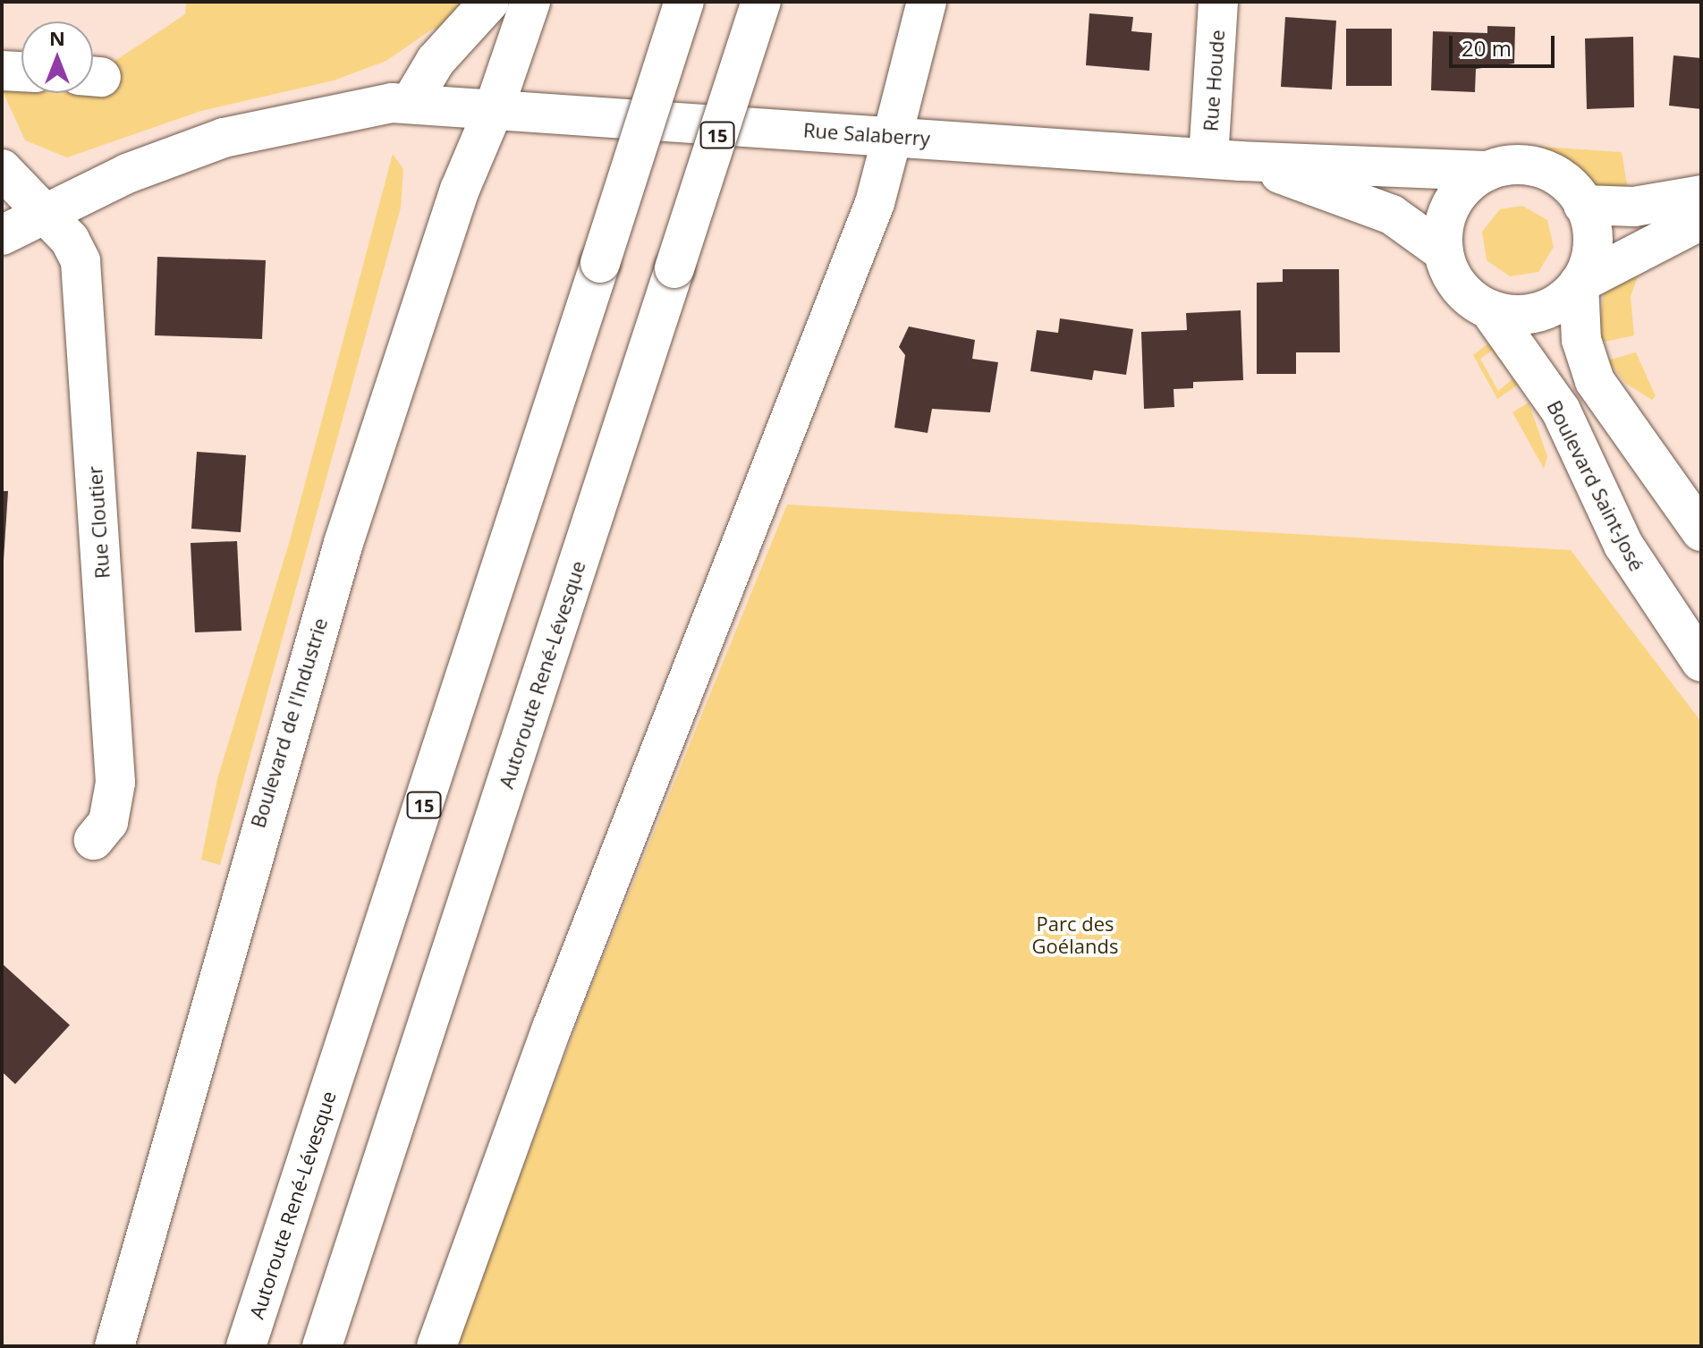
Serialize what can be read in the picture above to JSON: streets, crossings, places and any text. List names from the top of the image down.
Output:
{
  "streets": {
    "main road": [
      "Rue Houde",
      "Rue Salaberry",
      "15",
      "Boulevard Saint-José",
      "Rue Cloutier",
      "Autoroute René-Lévesque",
      "Boulevard de l'Industrie"
    ]
  },
  "crossings": [
    ["Rue Houde", "Rue Salaberry"],
    ["Rue Salaberry", "Boulevard Saint-José"],
    ["Rue Salaberry", "Rue Cloutier"],
    ["Rue Salaberry", "Boulevard de l'Industrie"]
  ],
  "parks": ["Parc des Goélands"],
  "scale_bar": "20 m",
  "north": "top"
}
